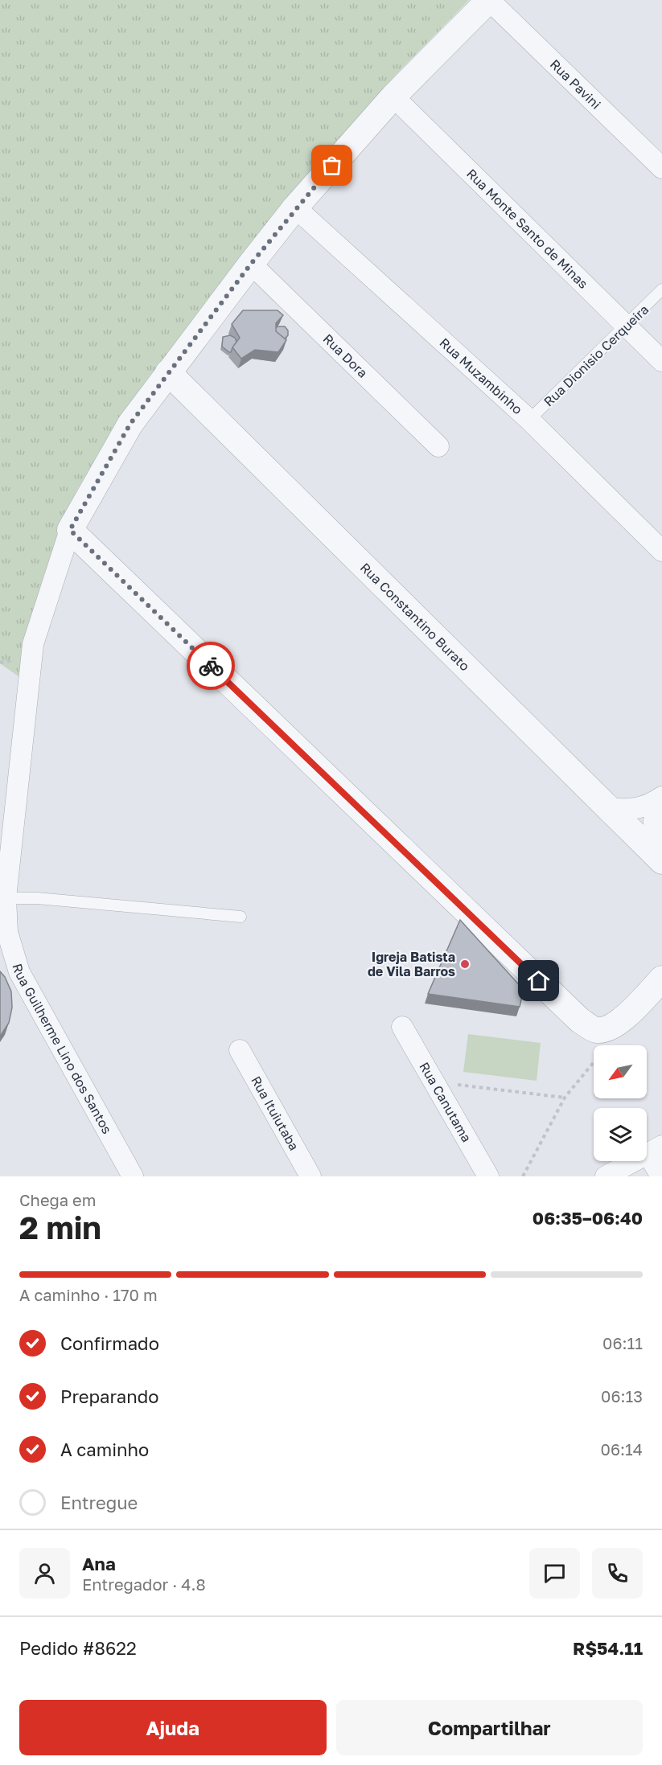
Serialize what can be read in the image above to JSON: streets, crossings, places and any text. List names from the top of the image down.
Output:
{
  "streets": {
    "street": [
      "Rua Pavini",
      "Rua Monte Santo de Minas",
      "Rua Dora",
      "Rua Muzambinho",
      "Rua Constantino Burato",
      "Rua Guilherme Lino dos Santos",
      "Rua Canutama",
      "Rua Ituiutaba"
    ],
    "lane": ["Rua Dionisio Cerqueira"]
  },
  "crossings": [
    ["Rua Pavini", "Rua Guilherme Lino dos Santos"],
    ["Rua Monte Santo de Minas", "Rua Dionisio Cerqueira"],
    ["Rua Monte Santo de Minas", "Rua Guilherme Lino dos Santos"],
    ["Rua Dora", "Rua Guilherme Lino dos Santos"],
    ["Rua Dionisio Cerqueira", "Rua Muzambinho"],
    ["Rua Muzambinho", "Rua Guilherme Lino dos Santos"],
    ["Rua Constantino Burato", "Rua Guilherme Lino dos Santos"]
  ],
  "places": ["Igreja Batista de Vila Barros"],
  "north": "bottom left",
  "page": {
    "heading": ["2 min", "Chega em", "06:35–06:40"],
    "panel": [
      "Ana",
      "Entregador · 4.8",
      "Pedido #8622",
      "R$54.11"
    ],
    "bar": "A caminho · 170 m",
    "list": [
      ["Confirmado", "06:11"],
      ["Preparando", "06:13"],
      ["A caminho", "06:14"],
      "Entregue"
    ],
    "buttons": ["Ajuda", "Compartilhar"]
  }
}
